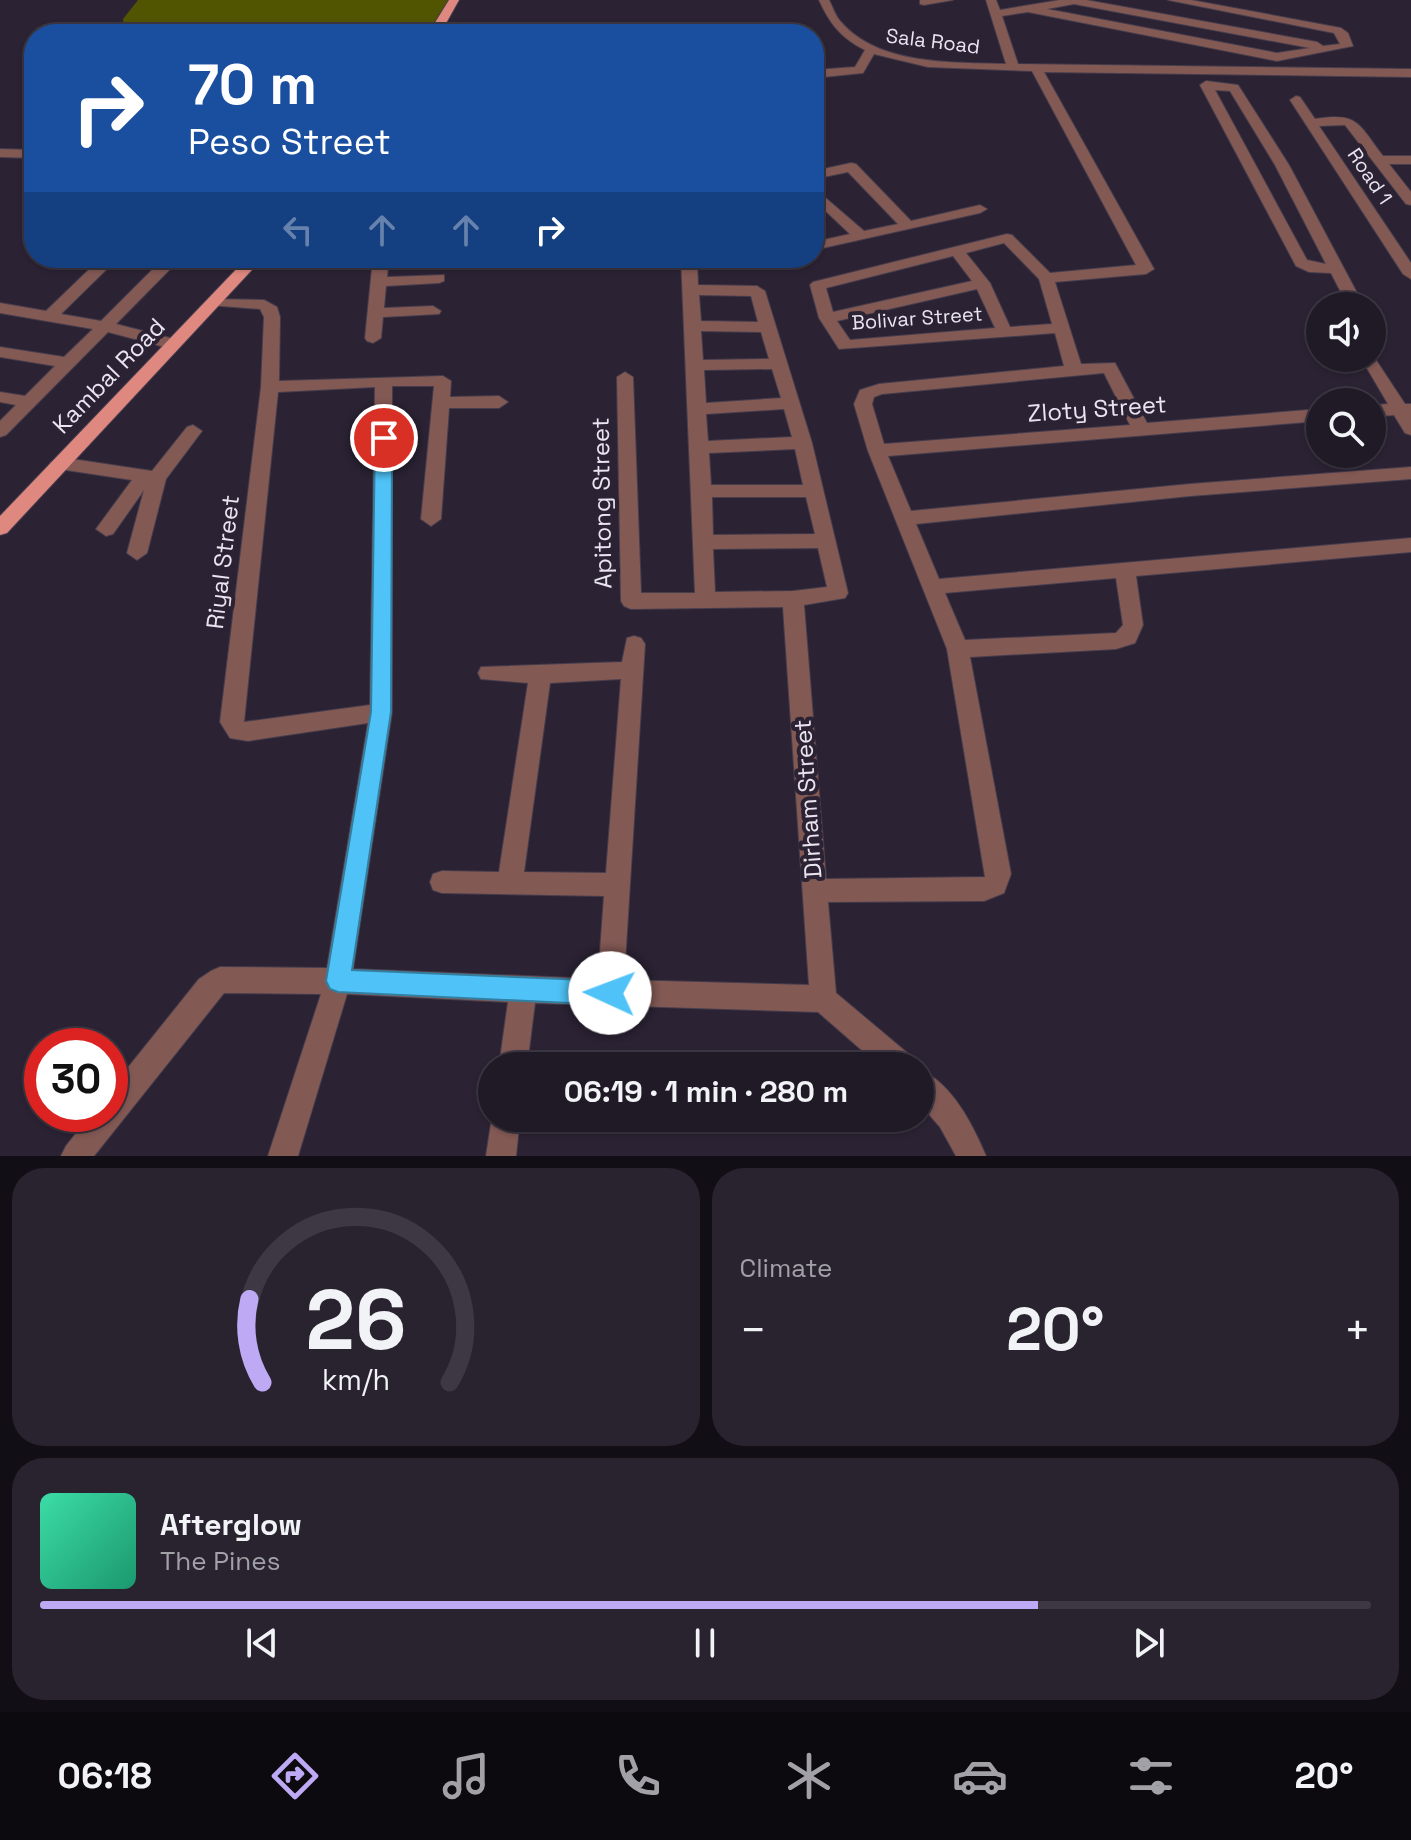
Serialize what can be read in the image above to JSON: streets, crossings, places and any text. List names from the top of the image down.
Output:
{
  "streets": {
    "main road": ["Kambal Road"],
    "street": [
      "Sala Road",
      "Road 1",
      "Bolivar Street",
      "Zloty Street",
      "Apitong Street",
      "Riyal Street",
      "Dirham Street"
    ]
  },
  "crossings": [
    ["Kambal Road", "Riyal Street"]
  ],
  "page": {
    "turn": ["70 m", "Peso Street"],
    "limit": "30",
    "trip": "06:19 · 1 min · 280 m",
    "tile": "Climate",
    "heat": ["−", "20°", "+"],
    "song": ["Afterglow", "The Pines"],
    "tabs": ["06:18", "20°"],
    "gauge": ["26", "km/h"]
  }
}
